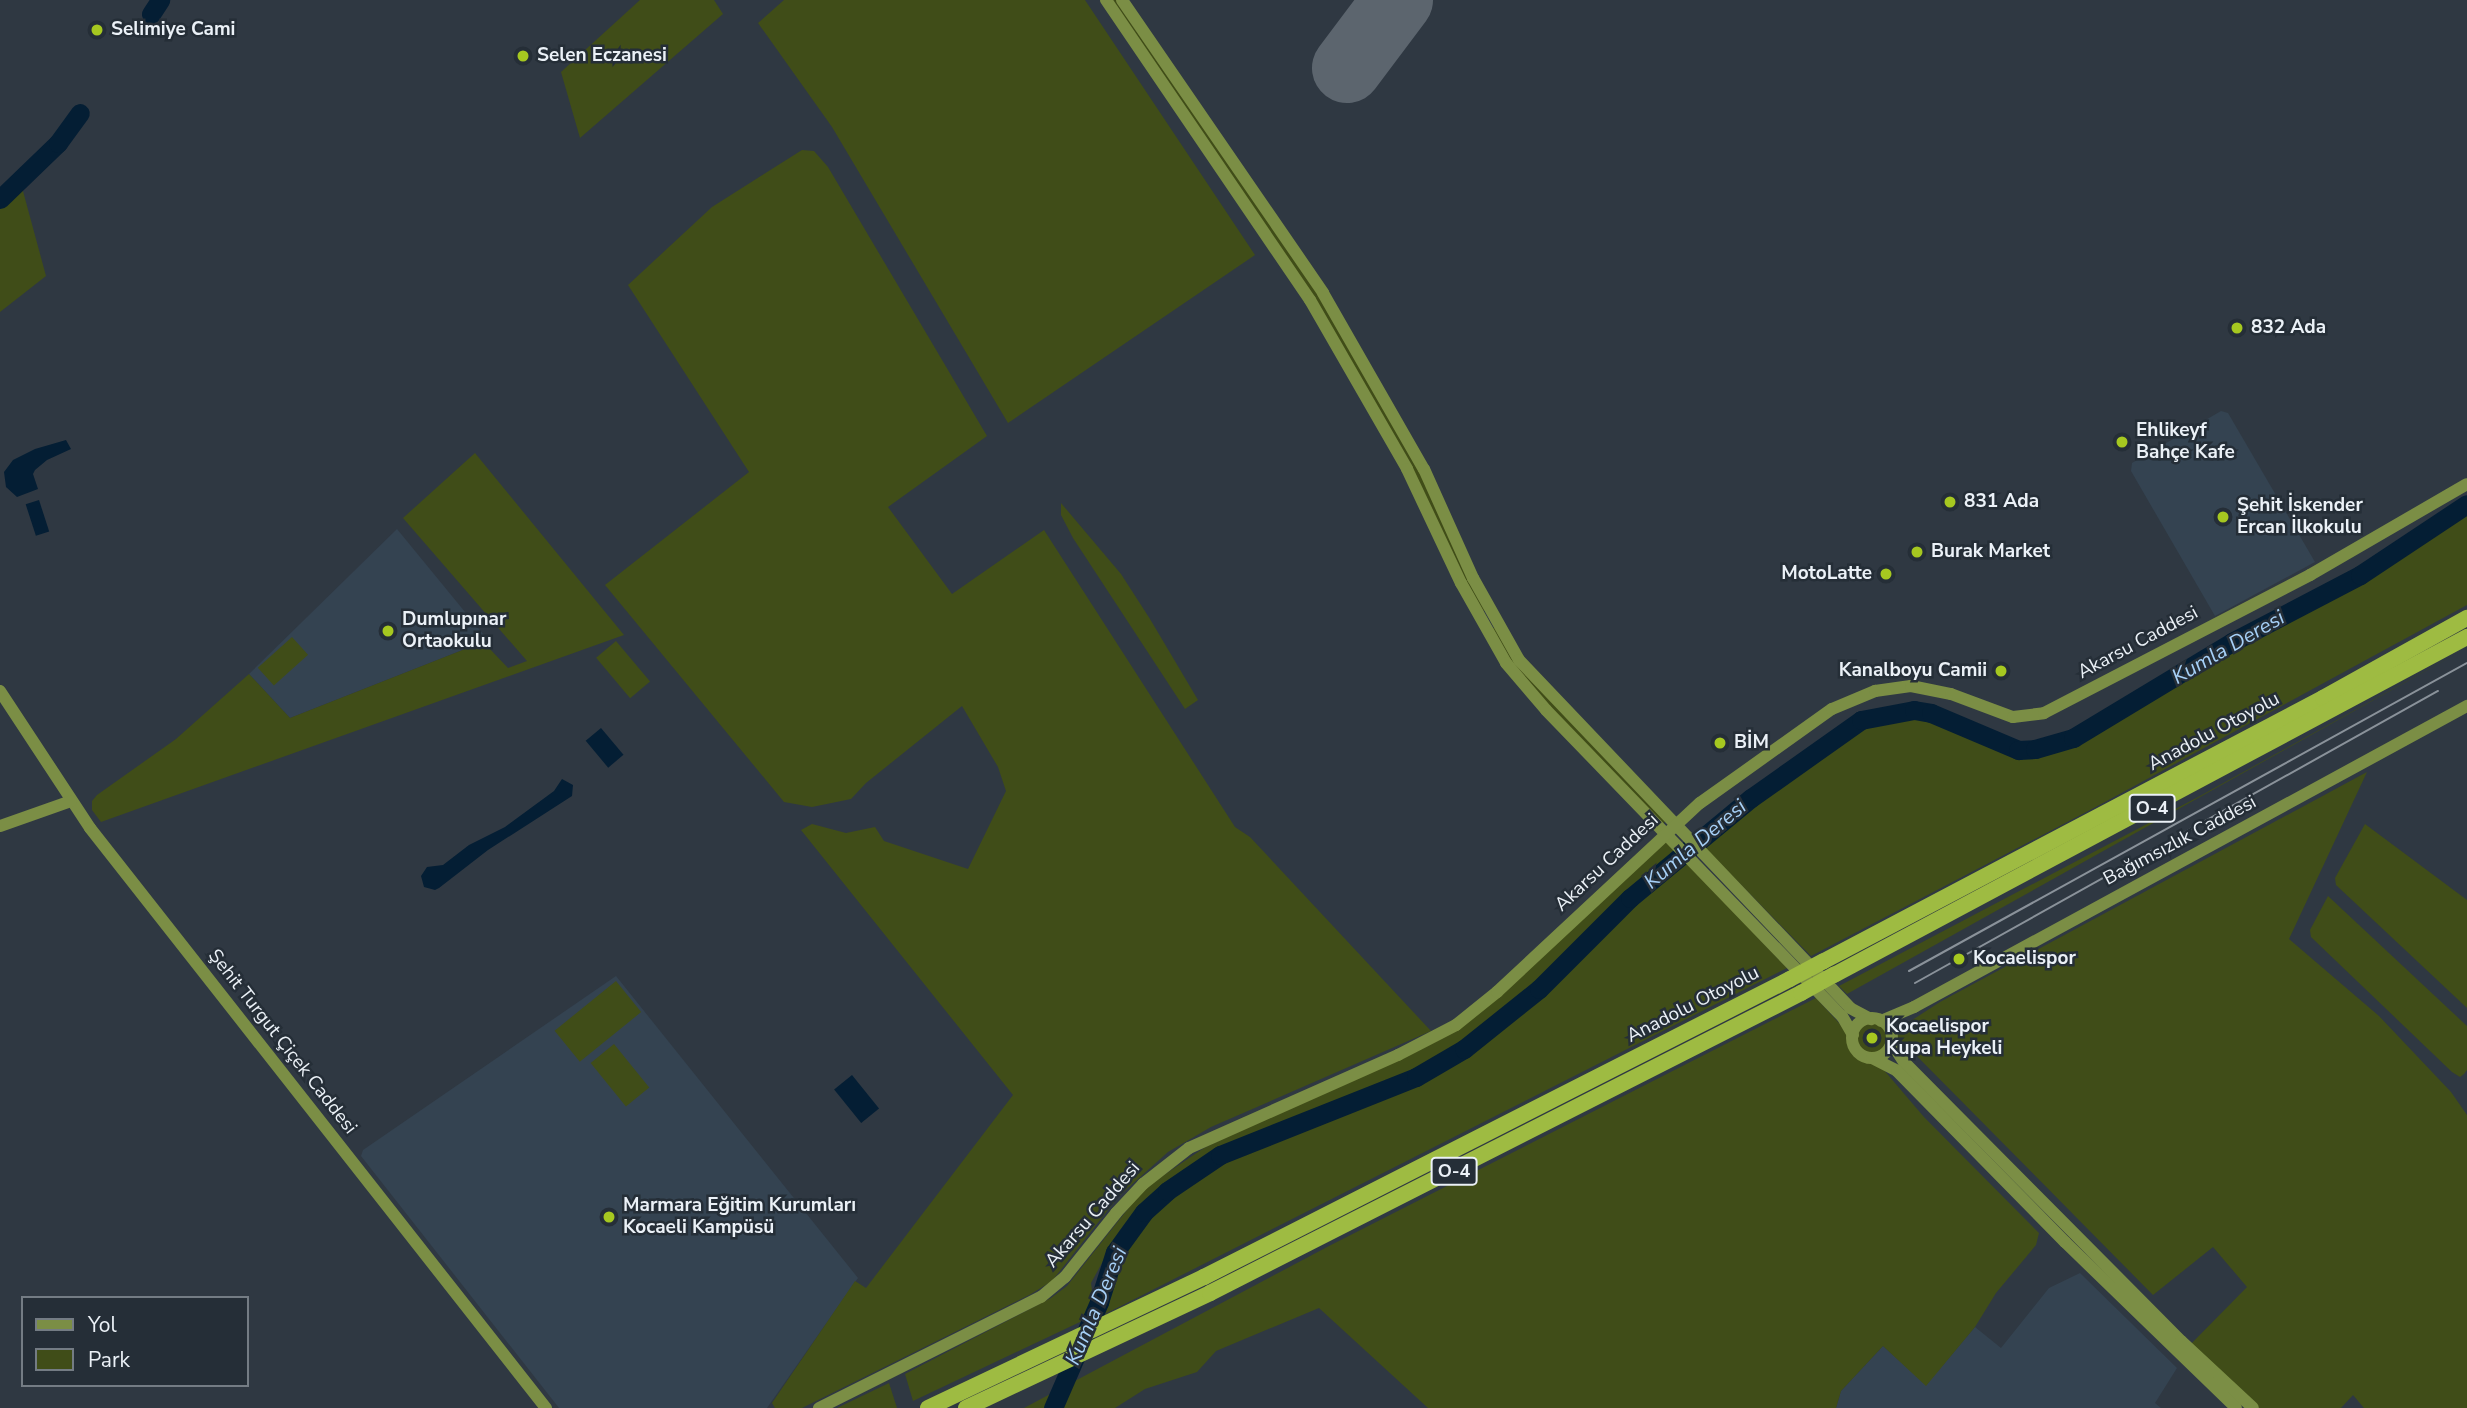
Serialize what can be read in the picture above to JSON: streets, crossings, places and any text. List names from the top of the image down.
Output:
{
  "streets": {
    "highway": ["Anadolu Otoyolu", "O-4"],
    "main road": ["Akarsu Caddesi", "Bağımsızlık Caddesi", "Şehit Turgut Çiçek Caddesi"]
  },
  "water": ["Kumla Deresi"],
  "places": [
    "Selimiye Cami",
    "Selen Eczanesi",
    "832 Ada",
    "Ehlikeyf Bahçe Kafe",
    "831 Ada",
    "Şehit İskender Ercan İlkokulu",
    "Burak Market",
    "MotoLatte",
    "Dumlupınar Ortaokulu",
    "Kanalboyu Camii",
    "BİM",
    "Kocaelispor",
    "Kocaelispor Kupa Heykeli",
    "Marmara Eğitim Kurumları Kocaeli Kampüsü"
  ],
  "legend": ["Yol", "Park"]
}
